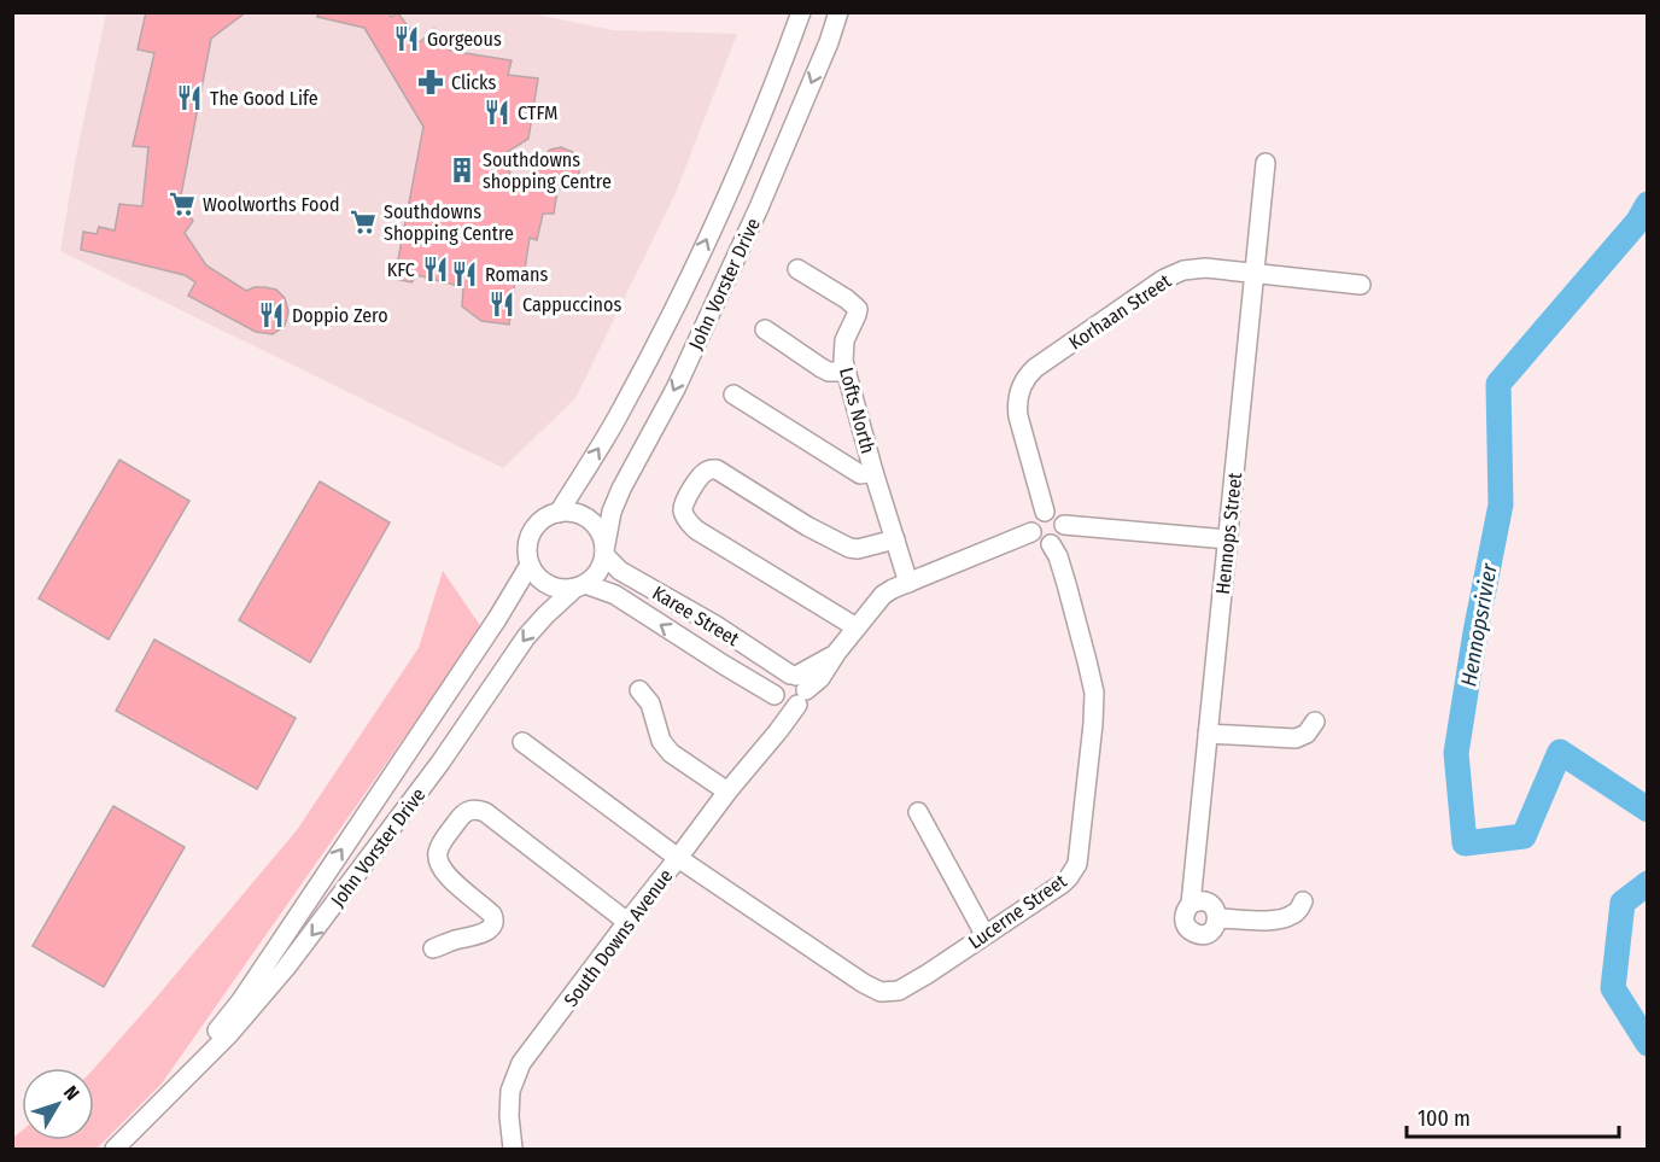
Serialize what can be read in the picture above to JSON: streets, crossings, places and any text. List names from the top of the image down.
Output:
{
  "streets": {
    "street": [
      "John Vorster Drive",
      "Korhaan Street",
      "Lofts North",
      "Hennops Street",
      "Karee Street",
      "Lucerne Street",
      "South Downs Avenue"
    ]
  },
  "crossings": [
    ["John Vorster Drive", "Karee Street"],
    ["Korhaan Street", "Hennops Street"],
    ["Korhaan Street", "Lucerne Street"],
    ["Karee Street", "South Downs Avenue"],
    ["Lucerne Street", "South Downs Avenue"]
  ],
  "water": ["Hennopsrivier"],
  "places": {
    "restaurant": [
      "Gorgeous",
      "The Good Life",
      "CTFM",
      "KFC",
      "Romans",
      "Cappuccinos",
      "Doppio Zero"
    ],
    "pharmacy": ["Clicks"],
    "building": ["Southdowns shopping Centre"],
    "supermarket": ["Woolworths Food", "Southdowns Shopping Centre"]
  },
  "scale_bar": "100 m",
  "north": "top right"
}
